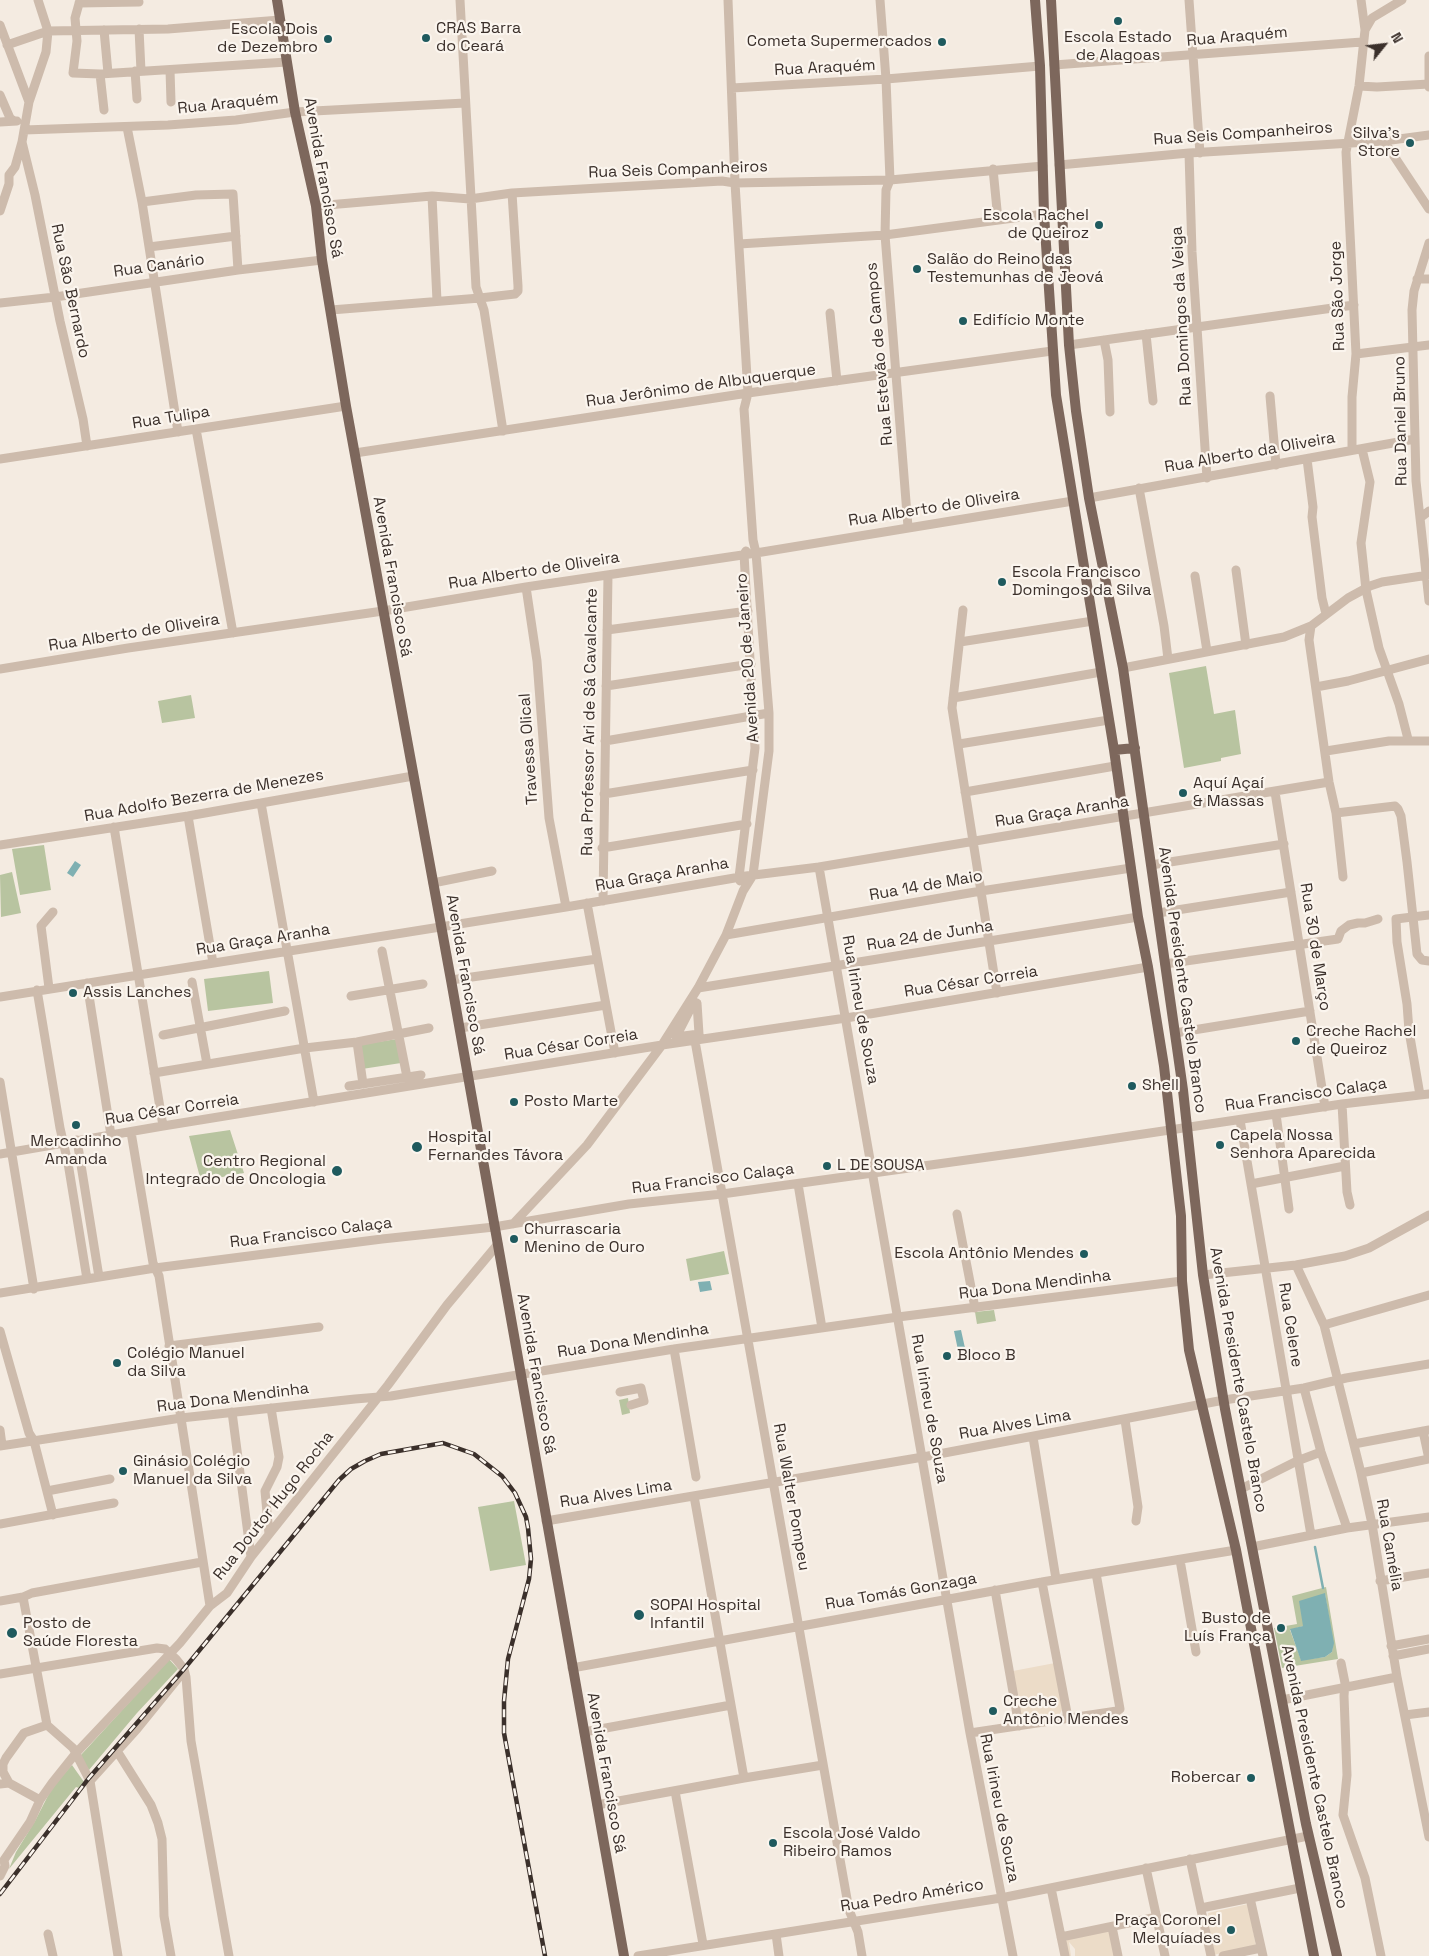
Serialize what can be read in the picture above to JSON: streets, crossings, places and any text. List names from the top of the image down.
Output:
{
  "streets": {
    "main road": ["Avenida Francisco Sá", "Avenida Presidente Castelo Branco"],
    "street": [
      "Rua Araquém",
      "Rua Seis Companheiros",
      "Rua Canário",
      "Rua São Bernardo",
      "Rua São Jorge",
      "Rua Domingos da Veiga",
      "Rua Estevão de Campos",
      "Rua Jerônimo de Albuquerque",
      "Rua Tulipa",
      "Rua Daniel Bruno",
      "Rua Alberto da Oliveira",
      "Rua Alberto de Oliveira",
      "Avenida 20 de Janeiro",
      "Rua Professor Ari de Sá Cavalcante",
      "Travessa Olical",
      "Rua Adolfo Bezerra de Menezes",
      "Rua Graça Aranha",
      "Rua 14 de Maio",
      "Rua 24 de Junha",
      "Rua 30 de Março",
      "Rua César Correia",
      "Rua Irineu de Souza",
      "Rua Francisco Calaça",
      "Rua Dona Mendinha",
      "Rua Celene",
      "Rua Alves Lima",
      "Rua Walter Pompeu",
      "Rua Doutor Hugo Rocha",
      "Rua Camélia",
      "Rua Tomás Gonzaga",
      "Rua Pedro Américo"
    ]
  },
  "crossings": [
    ["Rua Araquém", "Avenida Francisco Sá"],
    ["Rua Araquém", "Rua São Jorge"],
    ["Rua Araquém", "Rua Estevão de Campos"],
    ["Rua Araquém", "Avenida 20 de Janeiro"],
    ["Rua Araquém", "Avenida Presidente Castelo Branco"],
    ["Rua Seis Companheiros", "Avenida Francisco Sá"],
    ["Rua Seis Companheiros", "Rua São Jorge"],
    ["Rua Seis Companheiros", "Rua Domingos da Veiga"],
    ["Rua Seis Companheiros", "Rua Estevão de Campos"],
    ["Rua Seis Companheiros", "Avenida 20 de Janeiro"],
    ["Rua Seis Companheiros", "Avenida Presidente Castelo Branco"],
    ["Avenida Francisco Sá", "Rua Canário"],
    ["Avenida Francisco Sá", "Rua Jerônimo de Albuquerque"],
    ["Avenida Francisco Sá", "Rua Tulipa"],
    ["Avenida Francisco Sá", "Rua Alberto de Oliveira"],
    ["Avenida Francisco Sá", "Rua Adolfo Bezerra de Menezes"],
    ["Avenida Francisco Sá", "Rua Graça Aranha"],
    ["Avenida Francisco Sá", "Rua César Correia"],
    ["Avenida Francisco Sá", "Rua Francisco Calaça"],
    ["Avenida Francisco Sá", "Rua Dona Mendinha"],
    ["Avenida Francisco Sá", "Rua Alves Lima"],
    ["Avenida Francisco Sá", "Rua Doutor Hugo Rocha"],
    ["Avenida Francisco Sá", "Rua Tomás Gonzaga"],
    ["Rua Canário", "Rua São Bernardo"],
    ["Rua São Bernardo", "Rua Tulipa"],
    ["Rua São Jorge", "Rua Alberto da Oliveira"],
    ["Rua Domingos da Veiga", "Rua Alberto da Oliveira"],
    ["Rua Estevão de Campos", "Rua Jerônimo de Albuquerque"],
    ["Rua Estevão de Campos", "Rua Alberto de Oliveira"],
    ["Rua Jerônimo de Albuquerque", "Avenida 20 de Janeiro"],
    ["Rua Jerônimo de Albuquerque", "Avenida Presidente Castelo Branco"],
    ["Rua Daniel Bruno", "Rua Alberto da Oliveira"],
    ["Rua Alberto da Oliveira", "Avenida Presidente Castelo Branco"],
    ["Rua Alberto de Oliveira", "Avenida 20 de Janeiro"],
    ["Rua Alberto de Oliveira", "Rua Professor Ari de Sá Cavalcante"],
    ["Rua Alberto de Oliveira", "Travessa Olical"],
    ["Rua Alberto de Oliveira", "Avenida Presidente Castelo Branco"],
    ["Avenida 20 de Janeiro", "Rua Graça Aranha"],
    ["Avenida 20 de Janeiro", "Rua 14 de Maio"],
    ["Avenida 20 de Janeiro", "Rua 24 de Junha"],
    ["Avenida 20 de Janeiro", "Rua César Correia"],
    ["Avenida 20 de Janeiro", "Rua Francisco Calaça"],
    ["Rua Professor Ari de Sá Cavalcante", "Rua Graça Aranha"],
    ["Travessa Olical", "Rua Graça Aranha"],
    ["Rua Graça Aranha", "Rua 30 de Março"],
    ["Rua Graça Aranha", "Avenida Presidente Castelo Branco"],
    ["Rua Graça Aranha", "Rua Irineu de Souza"],
    ["Rua 14 de Maio", "Avenida Presidente Castelo Branco"],
    ["Rua 14 de Maio", "Rua Irineu de Souza"],
    ["Rua 24 de Junha", "Avenida Presidente Castelo Branco"],
    ["Rua 24 de Junha", "Rua Irineu de Souza"],
    ["Rua 30 de Março", "Rua Francisco Calaça"],
    ["Avenida Presidente Castelo Branco", "Rua César Correia"],
    ["Avenida Presidente Castelo Branco", "Rua Francisco Calaça"],
    ["Avenida Presidente Castelo Branco", "Rua Dona Mendinha"],
    ["Avenida Presidente Castelo Branco", "Rua Alves Lima"],
    ["Avenida Presidente Castelo Branco", "Rua Tomás Gonzaga"],
    ["Avenida Presidente Castelo Branco", "Rua Pedro Américo"],
    ["Rua César Correia", "Rua Irineu de Souza"],
    ["Rua César Correia", "Rua Walter Pompeu"],
    ["Rua Irineu de Souza", "Rua Francisco Calaça"],
    ["Rua Irineu de Souza", "Rua Dona Mendinha"],
    ["Rua Irineu de Souza", "Rua Alves Lima"],
    ["Rua Irineu de Souza", "Rua Tomás Gonzaga"],
    ["Rua Irineu de Souza", "Rua Pedro Américo"],
    ["Rua Francisco Calaça", "Rua Celene"],
    ["Rua Francisco Calaça", "Rua Walter Pompeu"],
    ["Rua Dona Mendinha", "Rua Walter Pompeu"],
    ["Rua Dona Mendinha", "Rua Doutor Hugo Rocha"],
    ["Rua Celene", "Rua Alves Lima"],
    ["Rua Alves Lima", "Rua Walter Pompeu"],
    ["Rua Alves Lima", "Rua Camélia"],
    ["Rua Walter Pompeu", "Rua Tomás Gonzaga"],
    ["Rua Walter Pompeu", "Rua Pedro Américo"]
  ],
  "places": [
    "Escola Estado de Alagoas",
    "CRAS Barra do Ceará",
    "Escola Dois de Dezembro",
    "Cometa Supermercados",
    "Silva's Store",
    "Escola Rachel de Queiroz",
    "Salão do Reino das Testemunhas de Jeová",
    "Edifício Monte",
    "Escola Francisco Domingos da Silva",
    "Aquí Açaí & Massas",
    "Assis Lanches",
    "Creche Rachel de Queiroz",
    "Shell",
    "Posto Marte",
    "Mercadinho Amanda",
    "Capela Nossa Senhora Aparecida",
    "Hospital Fernandes Távora",
    "L DE SOUSA",
    "Centro Regional Integrado de Oncologia",
    "Churrascaria Menino de Ouro",
    "Escola Antônio Mendes",
    "Bloco B",
    "Colégio Manuel da Silva",
    "Ginásio Colégio Manuel da Silva",
    "SOPAI Hospital Infantil",
    "Busto de Luís França",
    "Posto de Saúde Floresta",
    "Creche Antônio Mendes",
    "Robercar",
    "Escola José Valdo Ribeiro Ramos",
    "Praça Coronel Melquíades"
  ],
  "north": "top right"
}
